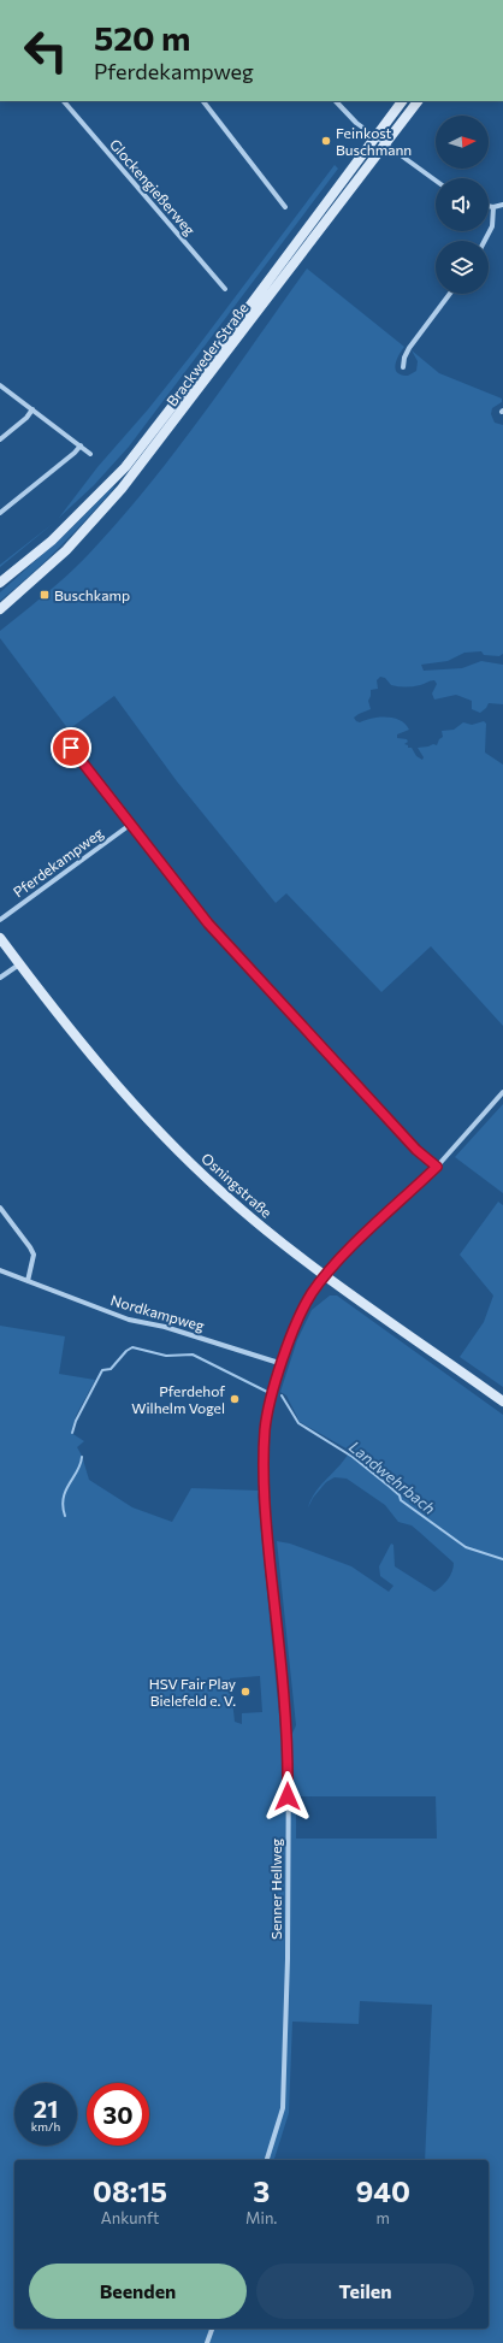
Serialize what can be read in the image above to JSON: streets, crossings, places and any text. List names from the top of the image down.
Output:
{
  "streets": {
    "main road": ["Brackweder Straße", "Osningstraße"],
    "street": [
      "Glockengießerweg",
      "Pferdekampweg",
      "Nordkampweg",
      "Senner Hellweg"
    ]
  },
  "crossings": [
    ["Osningstraße", "Senner Hellweg"],
    ["Nordkampweg", "Senner Hellweg"]
  ],
  "water": ["Landwehrbach"],
  "places": {
    "other": ["Feinkost Buschmann", "Pferdehof Wilhelm Vogel", "HSV Fair Play Bielefeld e. V."],
    "transit": ["Buschkamp"]
  },
  "north": "right",
  "page": {
    "turn": ["520 m", "Pferdekampweg"],
    "speed": "21 km/h",
    "limit": "30",
    "eta": [
      "08:15",
      "Ankunft",
      "3",
      "Min.",
      "940",
      "m"
    ],
    "buttons": ["Beenden", "Teilen"]
  }
}
